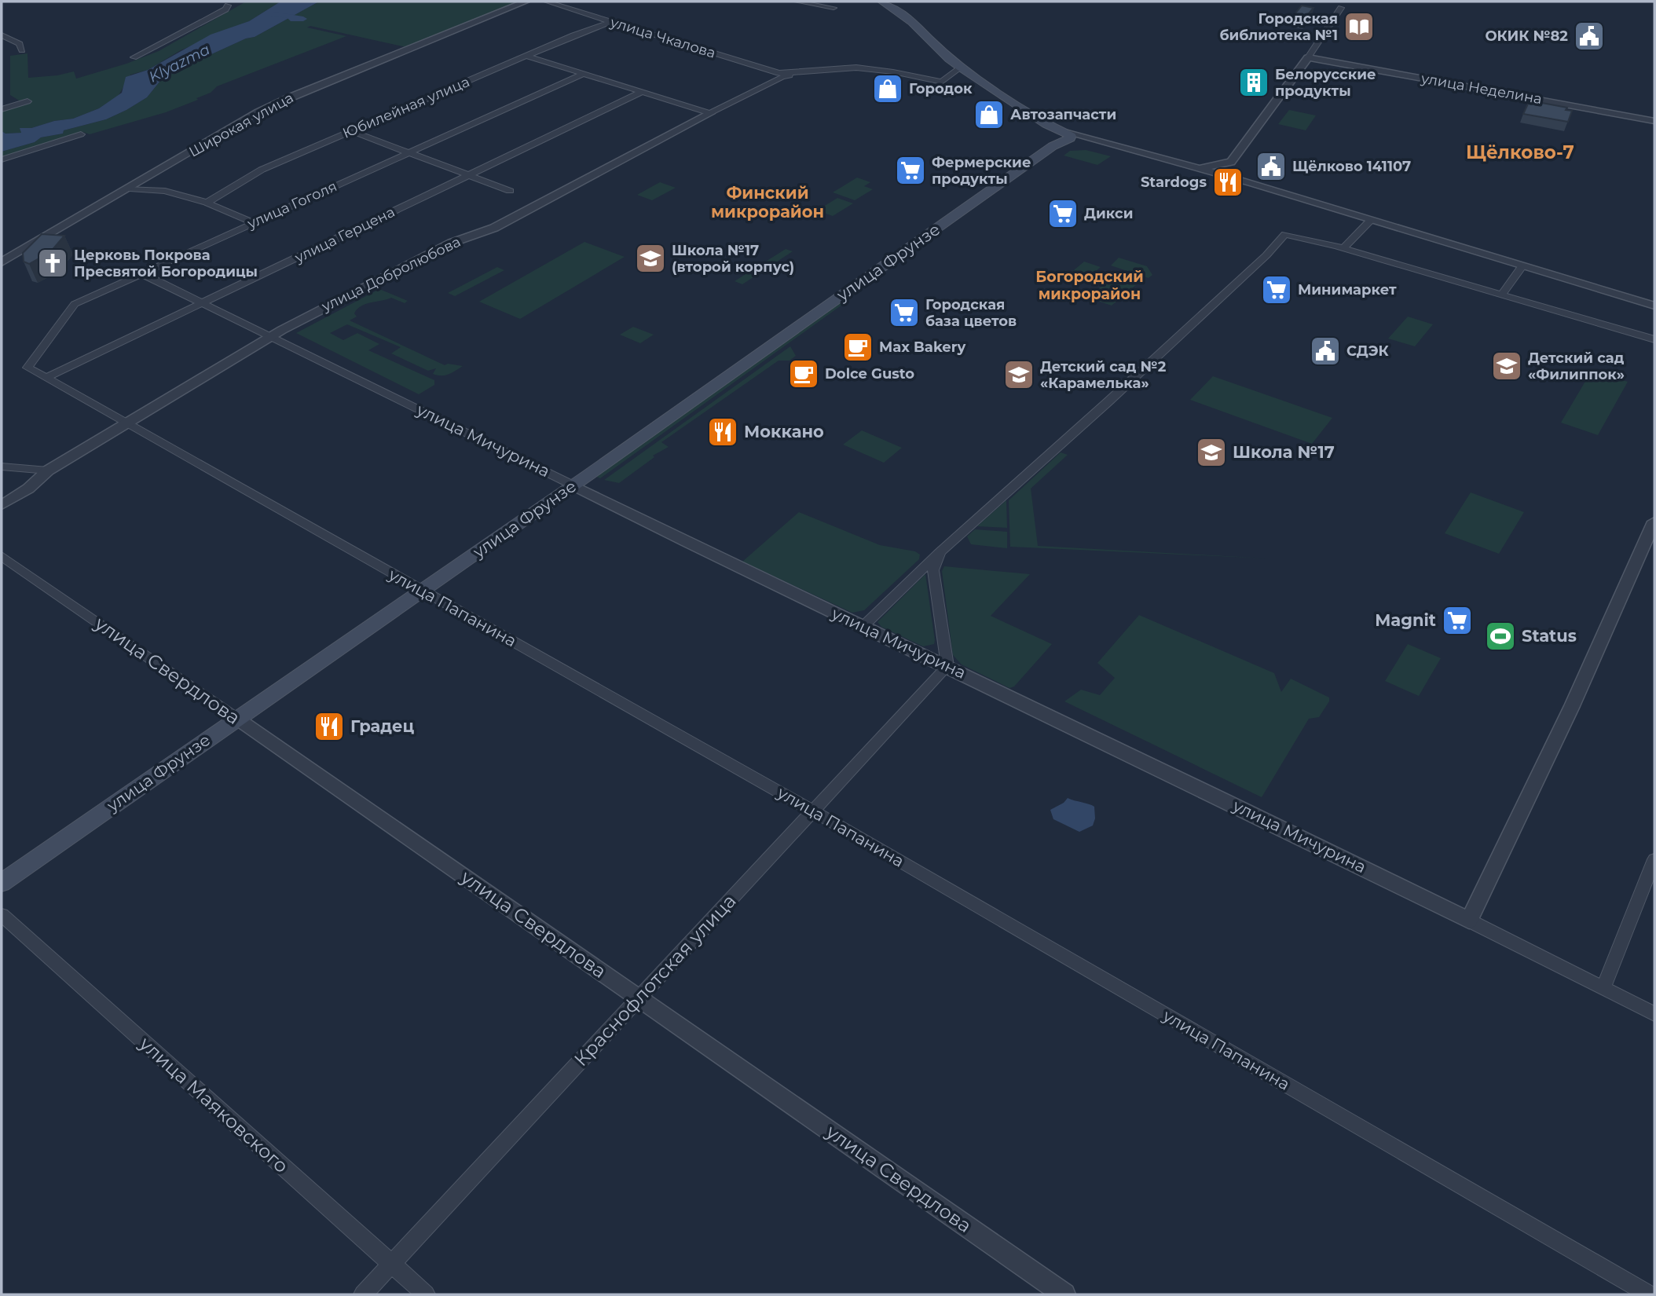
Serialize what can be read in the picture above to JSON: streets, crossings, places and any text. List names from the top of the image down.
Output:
{
  "streets": {
    "main road": ["улица Фрунзе"],
    "street": [
      "улица Чкалова",
      "улица Неделина",
      "Юбилейная улица",
      "Широкая улица",
      "улица Гоголя",
      "улица Герцена",
      "улица Добролюбова",
      "улица Мичурина",
      "улица Папанина",
      "улица Свердлова",
      "Краснофлотская улица",
      "улица Маяковского"
    ]
  },
  "crossings": [
    ["улица Чкалова", "Юбилейная улица"],
    ["улица Чкалова", "улица Добролюбова"],
    ["улица Гоголя", "улица Мичурина"],
    ["улица Гоголя", "улица Папанина"],
    ["улица Герцена", "улица Мичурина"],
    ["улица Герцена", "улица Папанина"],
    ["улица Фрунзе", "улица Мичурина"],
    ["улица Фрунзе", "улица Папанина"],
    ["улица Фрунзе", "улица Свердлова"],
    ["улица Добролюбова", "улица Мичурина"],
    ["улица Добролюбова", "улица Папанина"],
    ["улица Мичурина", "Краснофлотская улица"],
    ["улица Папанина", "Краснофлотская улица"],
    ["улица Свердлова", "Краснофлотская улица"],
    ["Краснофлотская улица", "улица Маяковского"]
  ],
  "districts": ["Щёлково-7", "Финский микрорайон", "Богородский микрорайон"],
  "water": ["Klyazma"],
  "places": {
    "library": ["Городская библиотека №1"],
    "public building": ["ОКИК №82", "Щёлково 141107", "СДЭК"],
    "building": ["Белорусские продукты"],
    "shop": ["Городок", "Автозапчасти"],
    "supermarket": [
      "Фермерские продукты",
      "Дикси",
      "Минимаркет",
      "Городская база цветов",
      "Magnit"
    ],
    "restaurant": ["Stardogs", "Моккано", "Градец"],
    "school or university": [
      "Школа №17 (второй корпус)",
      "Детский сад «Филиппок»",
      "Детский сад №2 «Карамелька»",
      "Школа №17"
    ],
    "church": ["Церковь Покрова Пресвятой Богородицы"],
    "cafe": ["Max Bakery", "Dolce Gusto"],
    "sports": ["Status"]
  }
}
